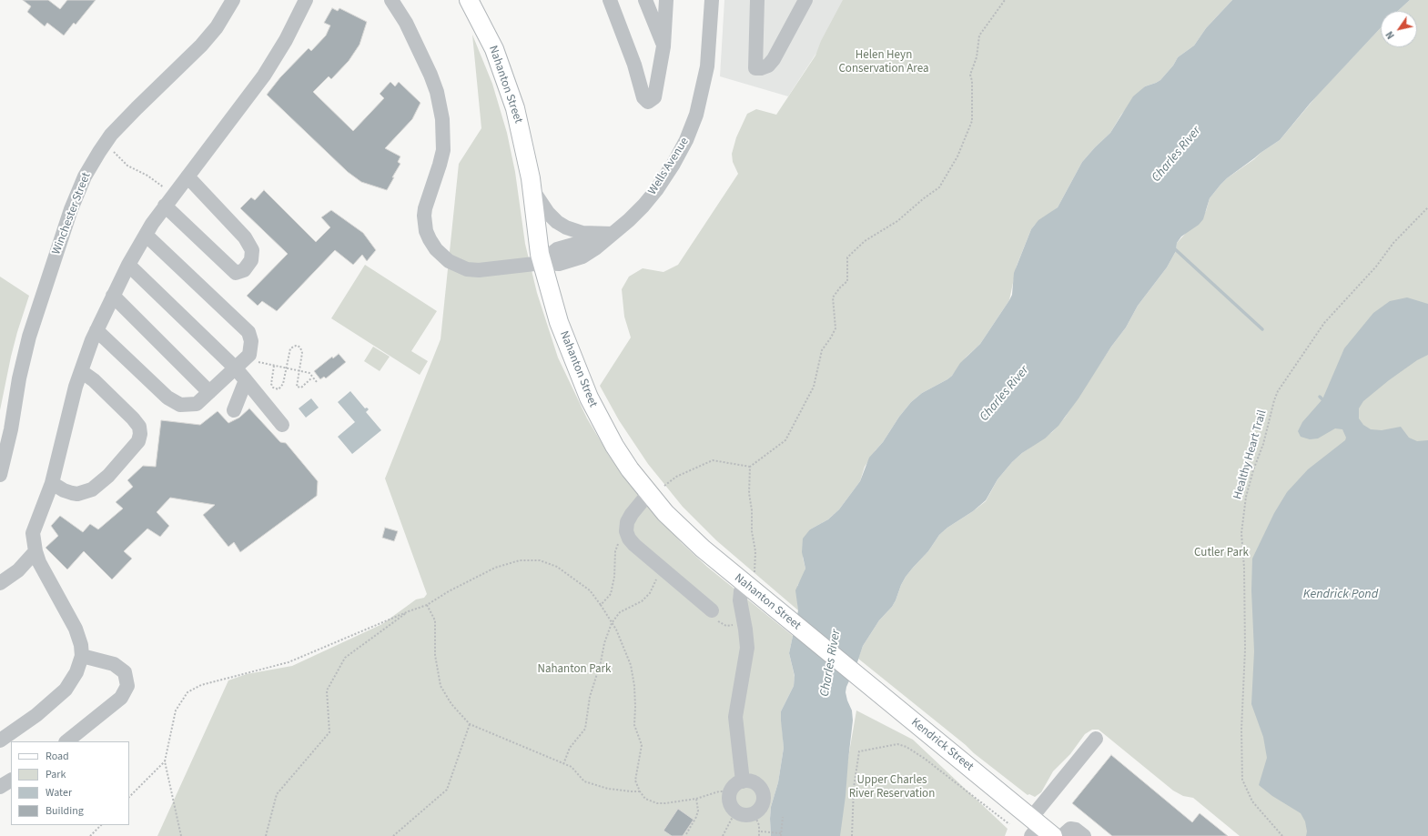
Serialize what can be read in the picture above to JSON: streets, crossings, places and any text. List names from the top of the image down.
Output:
{
  "streets": {
    "main road": ["Nahanton Street", "Kendrick Street"],
    "street": ["Wells Avenue", "Winchester Street"],
    "path": ["Healthy Heart Trail"]
  },
  "crossings": [
    ["Nahanton Street", "Wells Avenue"],
    ["Nahanton Street", "Kendrick Street"]
  ],
  "water": ["Charles River", "Kendrick Pond"],
  "parks": [
    "Helen Heyn Conservation Area",
    "Cutler Park",
    "Nahanton Park",
    "Upper Charles River Reservation"
  ],
  "legend": [
    "Road",
    "Park",
    "Water",
    "Building"
  ],
  "north": "bottom left"
}
